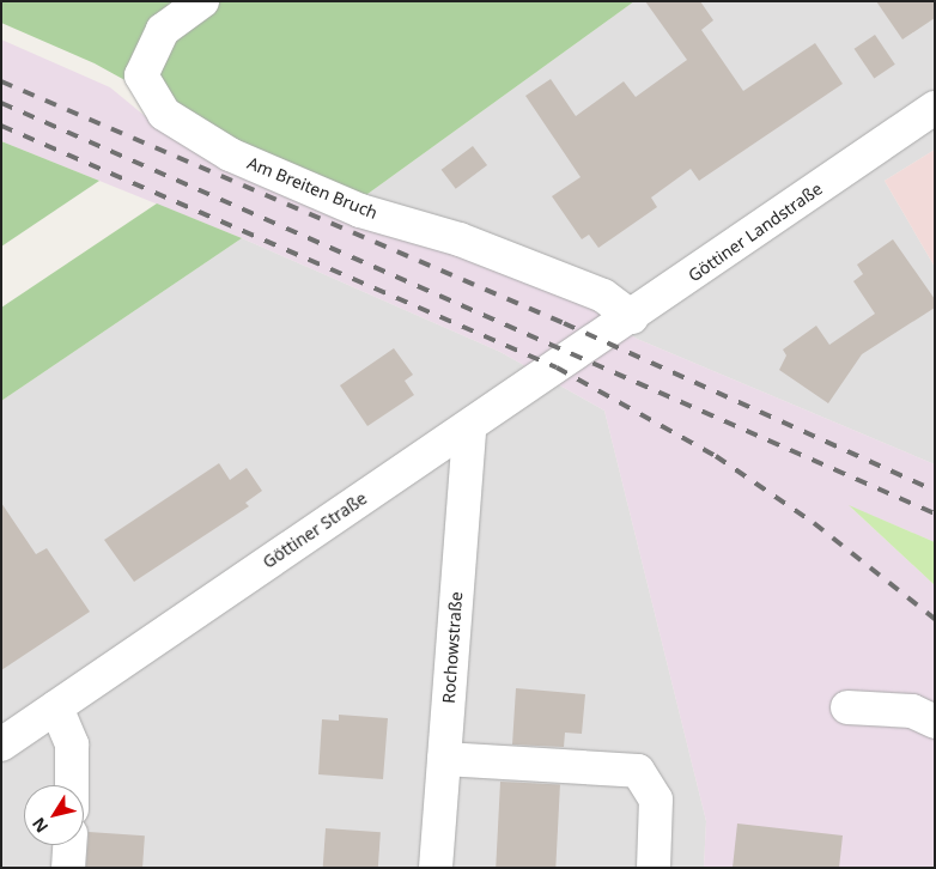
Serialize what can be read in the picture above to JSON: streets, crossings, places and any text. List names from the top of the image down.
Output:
{
  "streets": {
    "street": [
      "Am Breiten Bruch",
      "Göttiner Landstraße",
      "Göttiner Straße",
      "Rochowstraße"
    ]
  },
  "crossings": [
    ["Am Breiten Bruch", "Göttiner Landstraße"],
    ["Göttiner Landstraße", "Göttiner Straße"],
    ["Göttiner Straße", "Rochowstraße"]
  ],
  "north": "bottom left"
}
